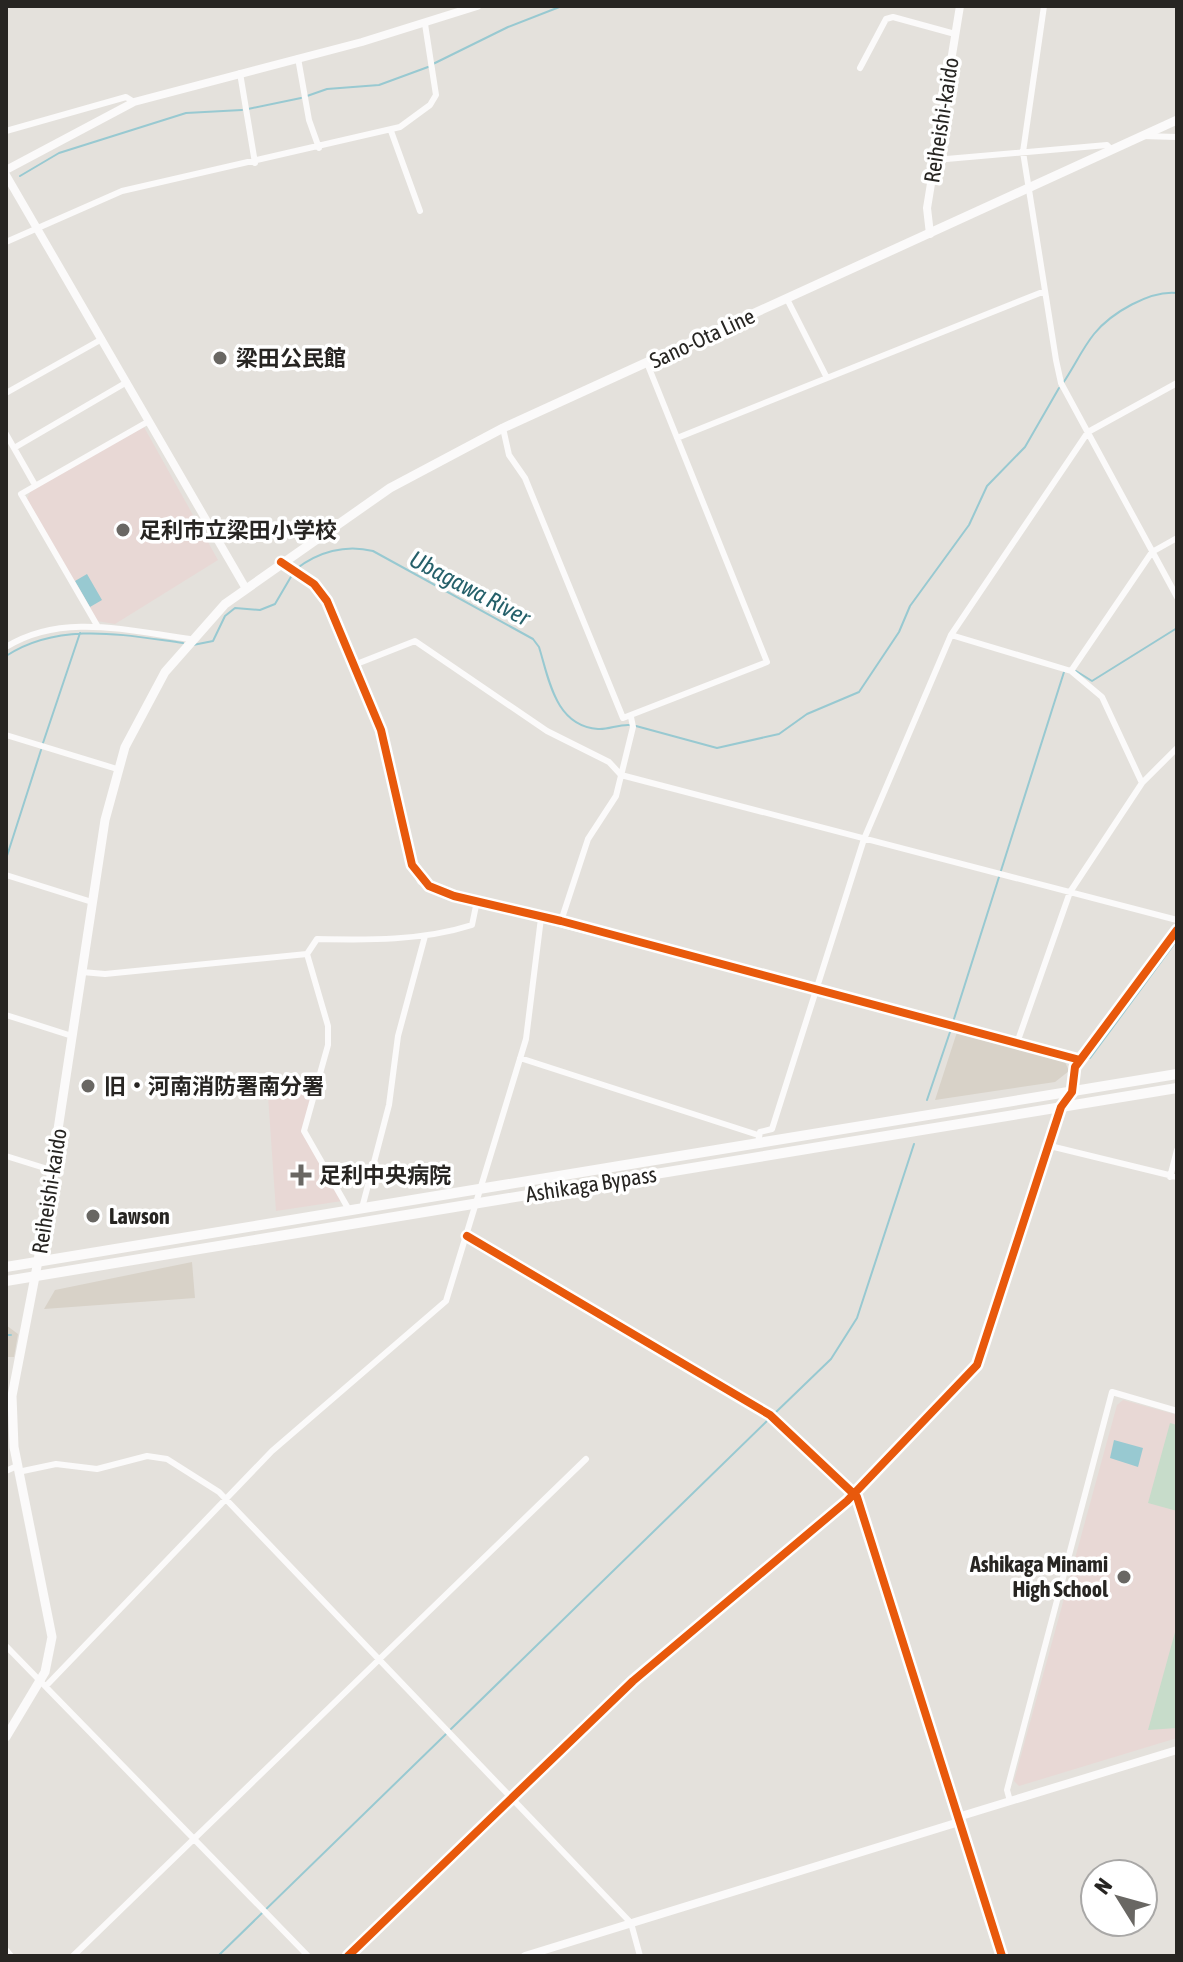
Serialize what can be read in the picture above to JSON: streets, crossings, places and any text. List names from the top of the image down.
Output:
{
  "streets": {
    "highway": ["Ashikaga Bypass"],
    "main road": ["Reiheishi-kaido", "Sano-Ota Line"]
  },
  "crossings": [
    ["Reiheishi-kaido", "Sano-Ota Line"],
    ["Reiheishi-kaido", "Ashikaga Bypass"]
  ],
  "water": ["Ubagawa River"],
  "places": {
    "other": [
      "梁田公民館",
      "足利市立梁田小学校",
      "旧・河南消防署南分署",
      "Lawson",
      "Ashikaga Minami High School"
    ],
    "health": ["足利中央病院"]
  },
  "north": "top left"
}
